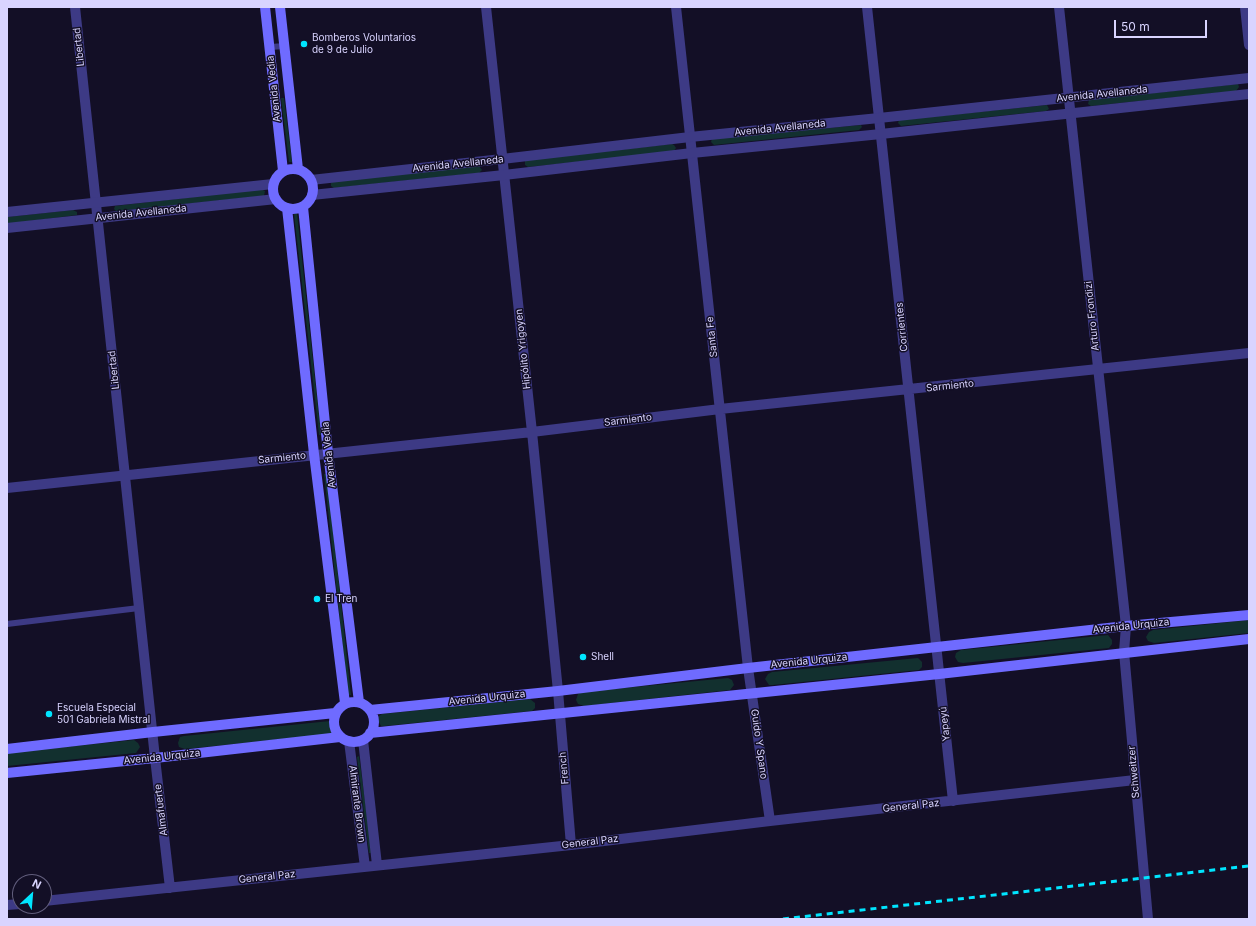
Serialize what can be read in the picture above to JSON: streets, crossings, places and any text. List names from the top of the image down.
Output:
{
  "streets": {
    "main road": ["Avenida Vedia", "Avenida Urquiza"],
    "street": [
      "Libertad",
      "Avenida Avellaneda",
      "Arturo Frondizi",
      "Corrientes",
      "Santa Fe",
      "Hipólito Yrigoyen",
      "Sarmiento",
      "Yapeyú",
      "Guido Y Spano",
      "French",
      "Schweitzer",
      "Almirante Brown",
      "General Paz",
      "Almafuerte"
    ]
  },
  "crossings": [
    ["Libertad", "Avenida Avellaneda"],
    ["Libertad", "Sarmiento"],
    ["Libertad", "Almafuerte"],
    ["Avenida Vedia", "Avenida Avellaneda"],
    ["Avenida Vedia", "Sarmiento"],
    ["Avenida Vedia", "Avenida Urquiza"],
    ["Avenida Vedia", "Almirante Brown"],
    ["Avenida Avellaneda", "Arturo Frondizi"],
    ["Avenida Avellaneda", "Corrientes"],
    ["Avenida Avellaneda", "Santa Fe"],
    ["Avenida Avellaneda", "Hipólito Yrigoyen"],
    ["Arturo Frondizi", "Sarmiento"],
    ["Arturo Frondizi", "Avenida Urquiza"],
    ["Arturo Frondizi", "Schweitzer"],
    ["Corrientes", "Sarmiento"],
    ["Corrientes", "Avenida Urquiza"],
    ["Corrientes", "Yapeyú"],
    ["Santa Fe", "Sarmiento"],
    ["Santa Fe", "Avenida Urquiza"],
    ["Santa Fe", "Guido Y Spano"],
    ["Hipólito Yrigoyen", "Sarmiento"],
    ["Hipólito Yrigoyen", "Avenida Urquiza"],
    ["Hipólito Yrigoyen", "French"],
    ["Avenida Urquiza", "Yapeyú"],
    ["Avenida Urquiza", "Guido Y Spano"],
    ["Avenida Urquiza", "French"],
    ["Avenida Urquiza", "Schweitzer"],
    ["Avenida Urquiza", "Almirante Brown"],
    ["Avenida Urquiza", "Almafuerte"],
    ["Yapeyú", "General Paz"],
    ["Guido Y Spano", "General Paz"],
    ["French", "General Paz"],
    ["Schweitzer", "General Paz"],
    ["Almirante Brown", "General Paz"],
    ["General Paz", "Almafuerte"]
  ],
  "places": [
    "Bomberos Voluntarios de 9 de Julio",
    "El Tren",
    "Shell",
    "Escuela Especial 501 Gabriela Mistral"
  ],
  "scale_bar": "50 m",
  "north": "top right"
}
